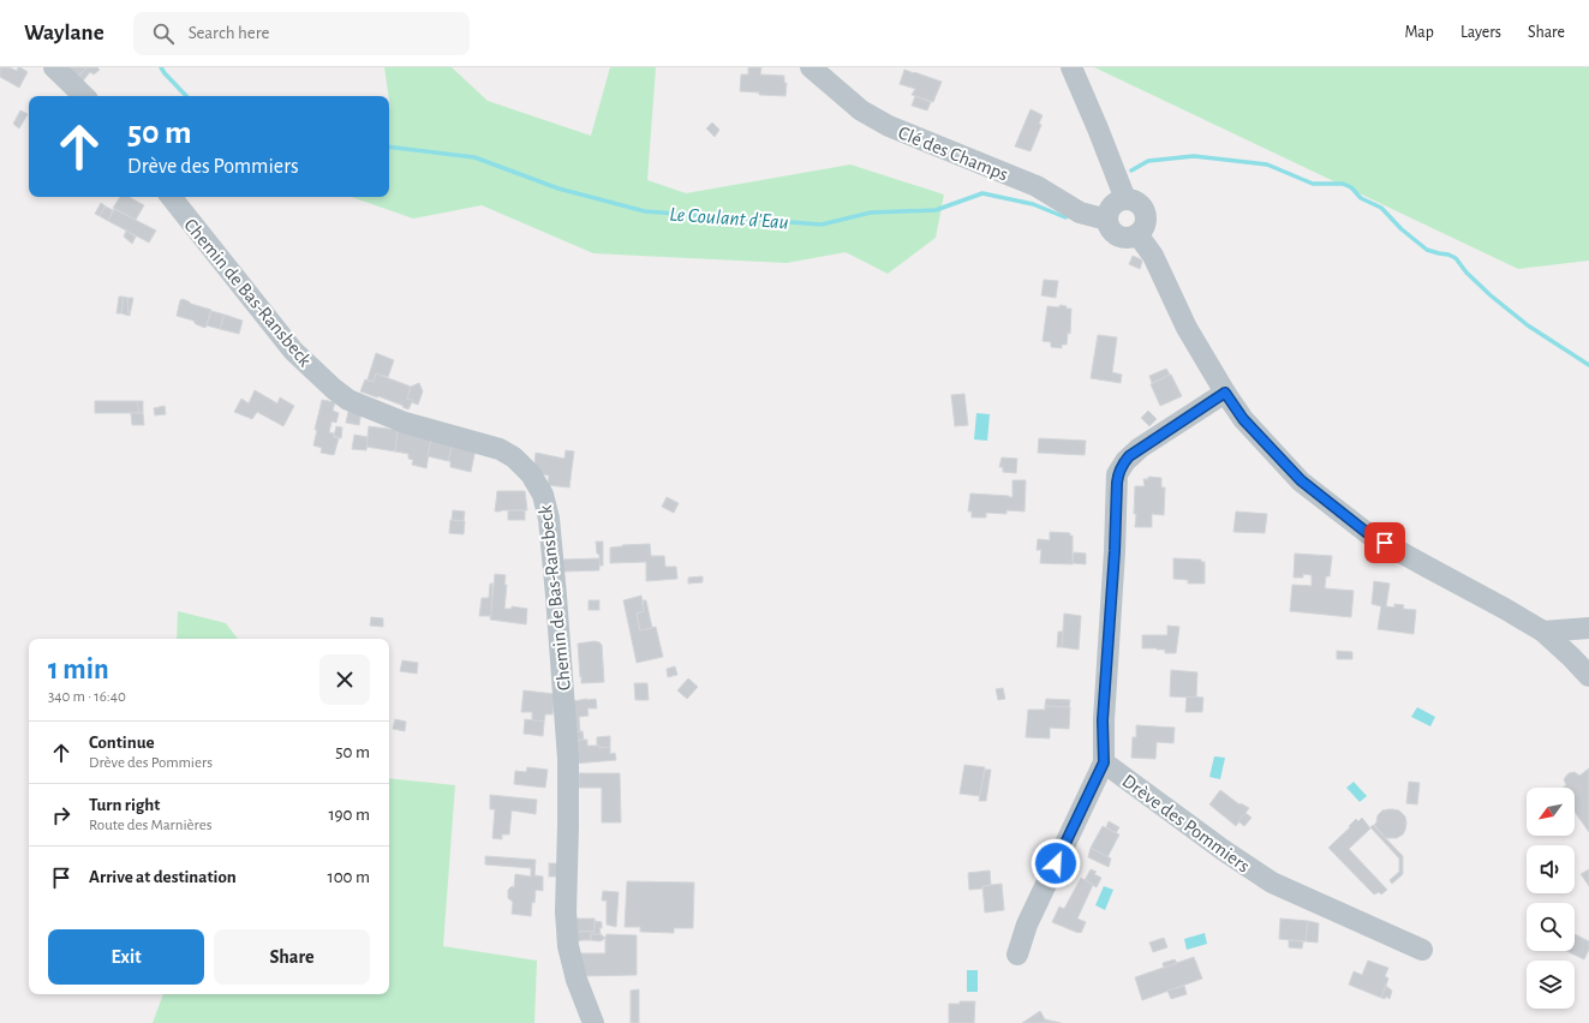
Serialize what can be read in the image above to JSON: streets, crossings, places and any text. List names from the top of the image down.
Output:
{
  "streets": {
    "street": ["Clé des Champs", "Chemin de Bas-Ransbeck", "Drève des Pommiers"]
  },
  "water": ["Le Coulant d'Eau"],
  "north": "bottom left",
  "page": {
    "header": "Waylane",
    "search": "Search here",
    "nav": ["Map", "Layers", "Share"],
    "turn": ["50 m", "Drève des Pommiers"],
    "heading": ["1 min", "340 m · 16:40"],
    "list": [
      {
        "name": "Continue",
        "note": "Drève des Pommiers",
        "value": "50 m"
      },
      {
        "name": "Turn right",
        "note": "Route des Marnières",
        "value": "190 m"
      },
      {
        "name": "Arrive at destination",
        "value": "100 m"
      }
    ],
    "buttons": ["Exit", "Share"]
  }
}
